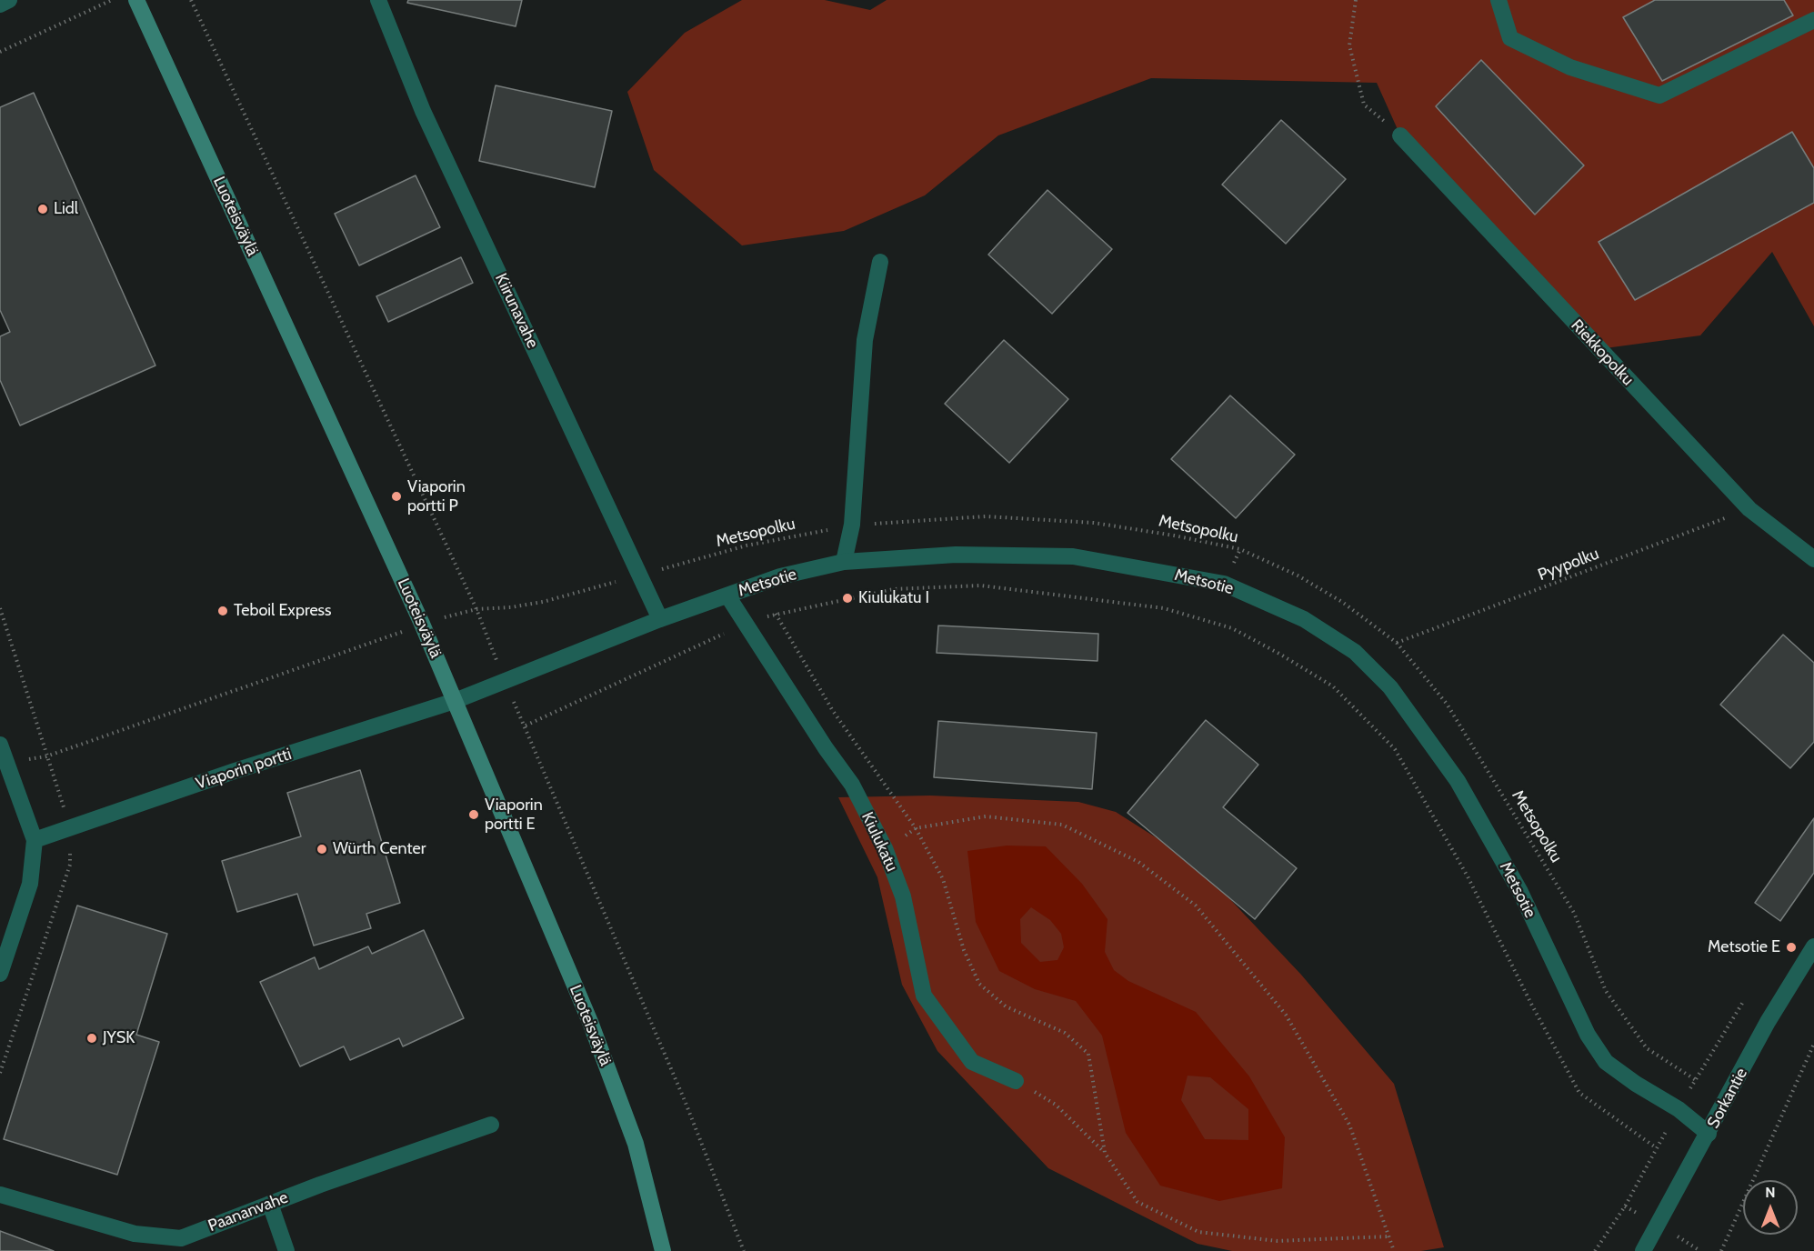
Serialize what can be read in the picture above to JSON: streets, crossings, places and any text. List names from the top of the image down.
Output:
{
  "streets": {
    "main road": ["Luoteisväylä"],
    "street": [
      "Kiirunavahe",
      "Riekkopolku",
      "Metsotie",
      "Viaporin portti",
      "Kiulukatu",
      "Sorkantie",
      "Paananvahe"
    ],
    "path": ["Metsopolku", "Pyypolku"]
  },
  "crossings": [
    ["Luoteisväylä", "Metsopolku"],
    ["Luoteisväylä", "Metsotie"],
    ["Luoteisväylä", "Viaporin portti"],
    ["Kiirunavahe", "Metsopolku"],
    ["Kiirunavahe", "Metsotie"],
    ["Riekkopolku", "Pyypolku"],
    ["Metsopolku", "Pyypolku"],
    ["Metsotie", "Viaporin portti"],
    ["Metsotie", "Kiulukatu"],
    ["Metsotie", "Sorkantie"]
  ],
  "places": [
    "Lidl",
    "Viaporin portti P",
    "Kiulukatu I",
    "Teboil Express",
    "Viaporin portti E",
    "Würth Center",
    "Metsotie E",
    "JYSK"
  ],
  "north": "top"
}
